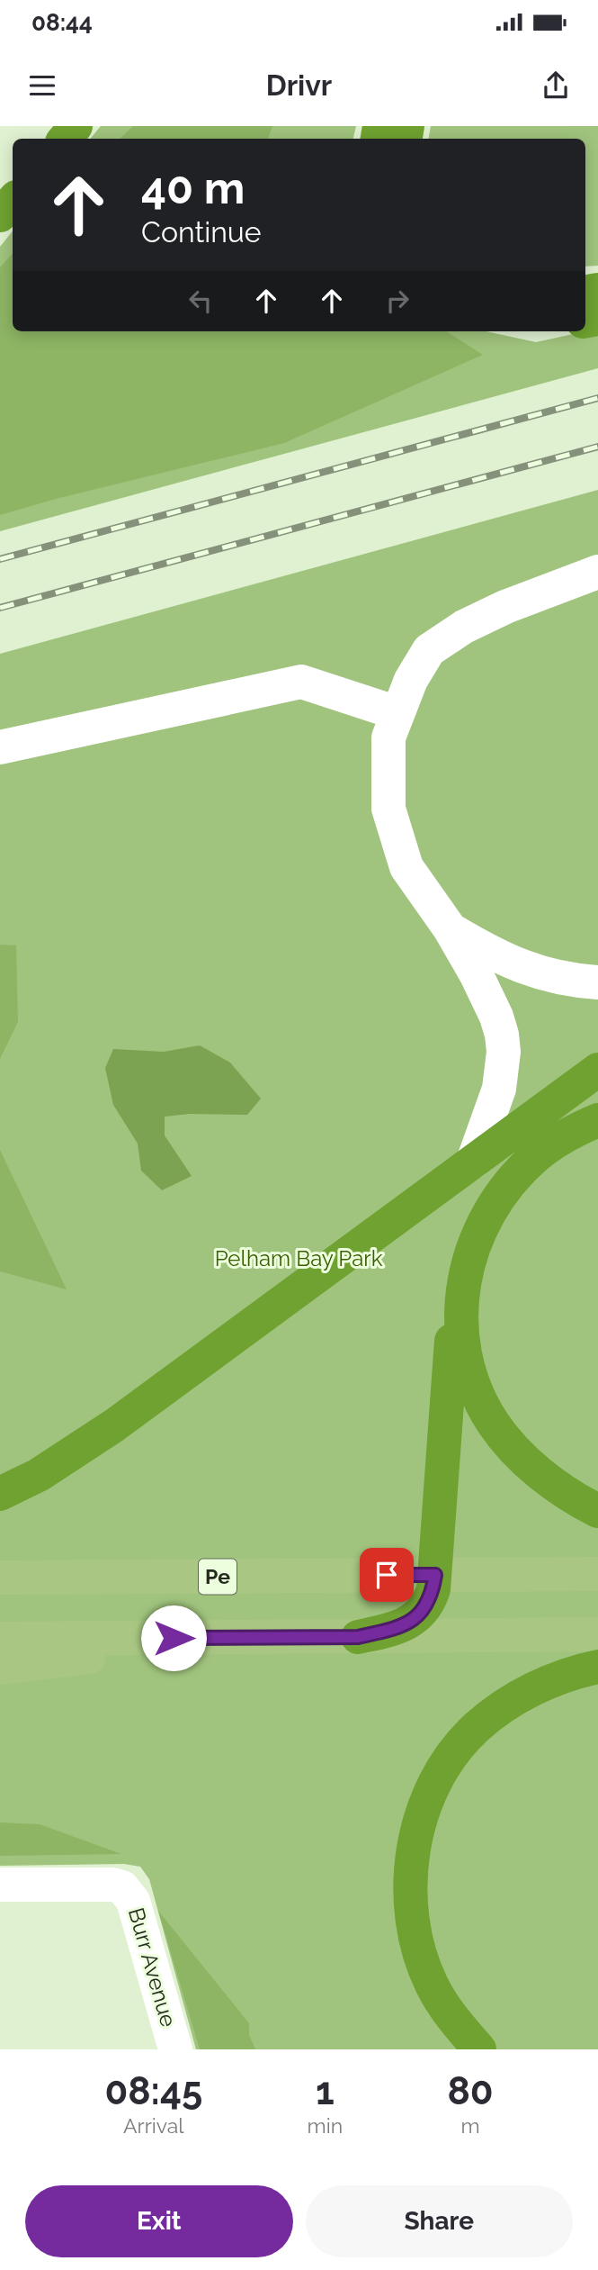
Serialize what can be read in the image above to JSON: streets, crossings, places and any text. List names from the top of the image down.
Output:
{
  "streets": {
    "main road": ["Pe"],
    "street": ["Burr Avenue"]
  },
  "parks": ["Pelham Bay Park"],
  "page": {
    "status": "08:44",
    "header": "Drivr",
    "turn": ["40 m", "Continue"],
    "eta": [
      "08:45",
      "Arrival",
      "1",
      "min",
      "80",
      "m"
    ],
    "buttons": ["Exit", "Share"]
  }
}
